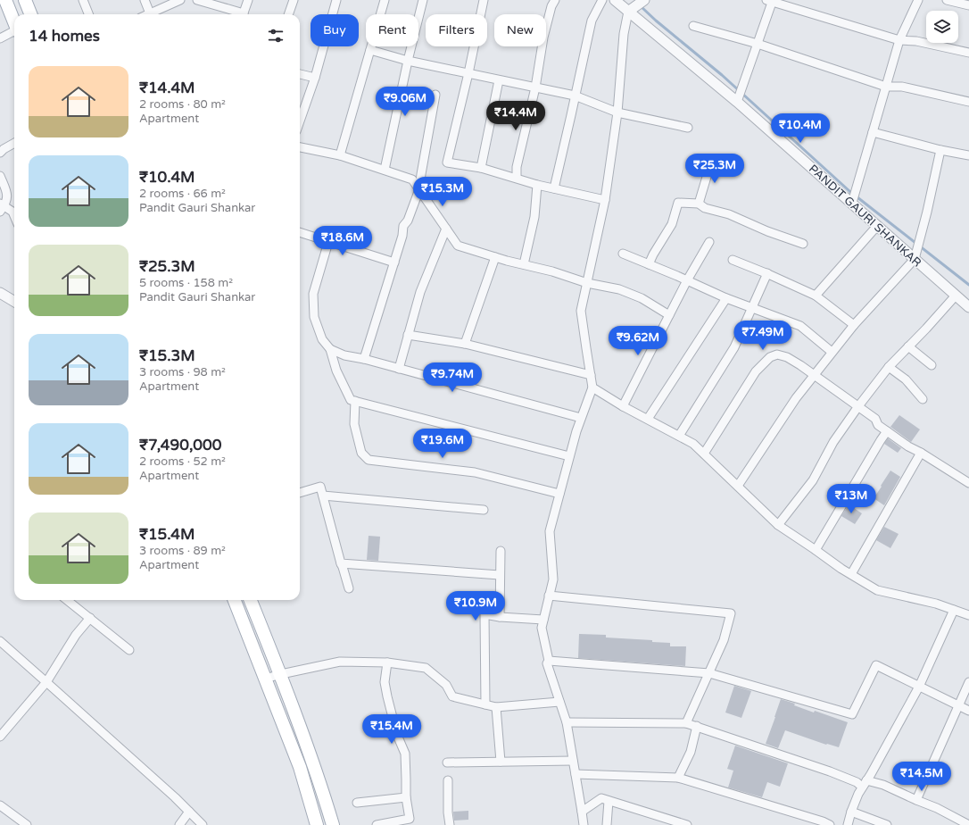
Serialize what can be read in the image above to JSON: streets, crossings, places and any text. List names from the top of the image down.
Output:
{
  "streets": {
    "street": ["PANDIT GAURI SHANKAR"]
  },
  "page": {
    "chip": [
      "Buy",
      "Rent",
      "Filters",
      "New"
    ],
    "heading": "14 homes",
    "list": [
      {
        "name": "₹14.4M",
        "note": "2 rooms · 80 m² · Apartment"
      },
      {
        "name": "₹10.4M",
        "note": "2 rooms · 66 m² · Pandit Gauri Shankar"
      },
      {
        "name": "₹25.3M",
        "note": "5 rooms · 158 m² · Pandit Gauri Shankar"
      },
      {
        "name": "₹15.3M",
        "note": "3 rooms · 98 m² · Apartment"
      },
      {
        "name": "₹7,490,000",
        "note": "2 rooms · 52 m² · Apartment"
      },
      {
        "name": "₹15.4M",
        "note": "3 rooms · 89 m² · Apartment"
      }
    ],
    "price": [
      "₹9.06M",
      "₹14.4M",
      "₹10.4M",
      "₹25.3M",
      "₹15.3M",
      "₹18.6M",
      "₹7.49M",
      "₹9.62M",
      "₹9.74M",
      "₹19.6M",
      "₹13M",
      "₹10.9M",
      "₹15.4M",
      "₹14.5M"
    ]
  }
}
